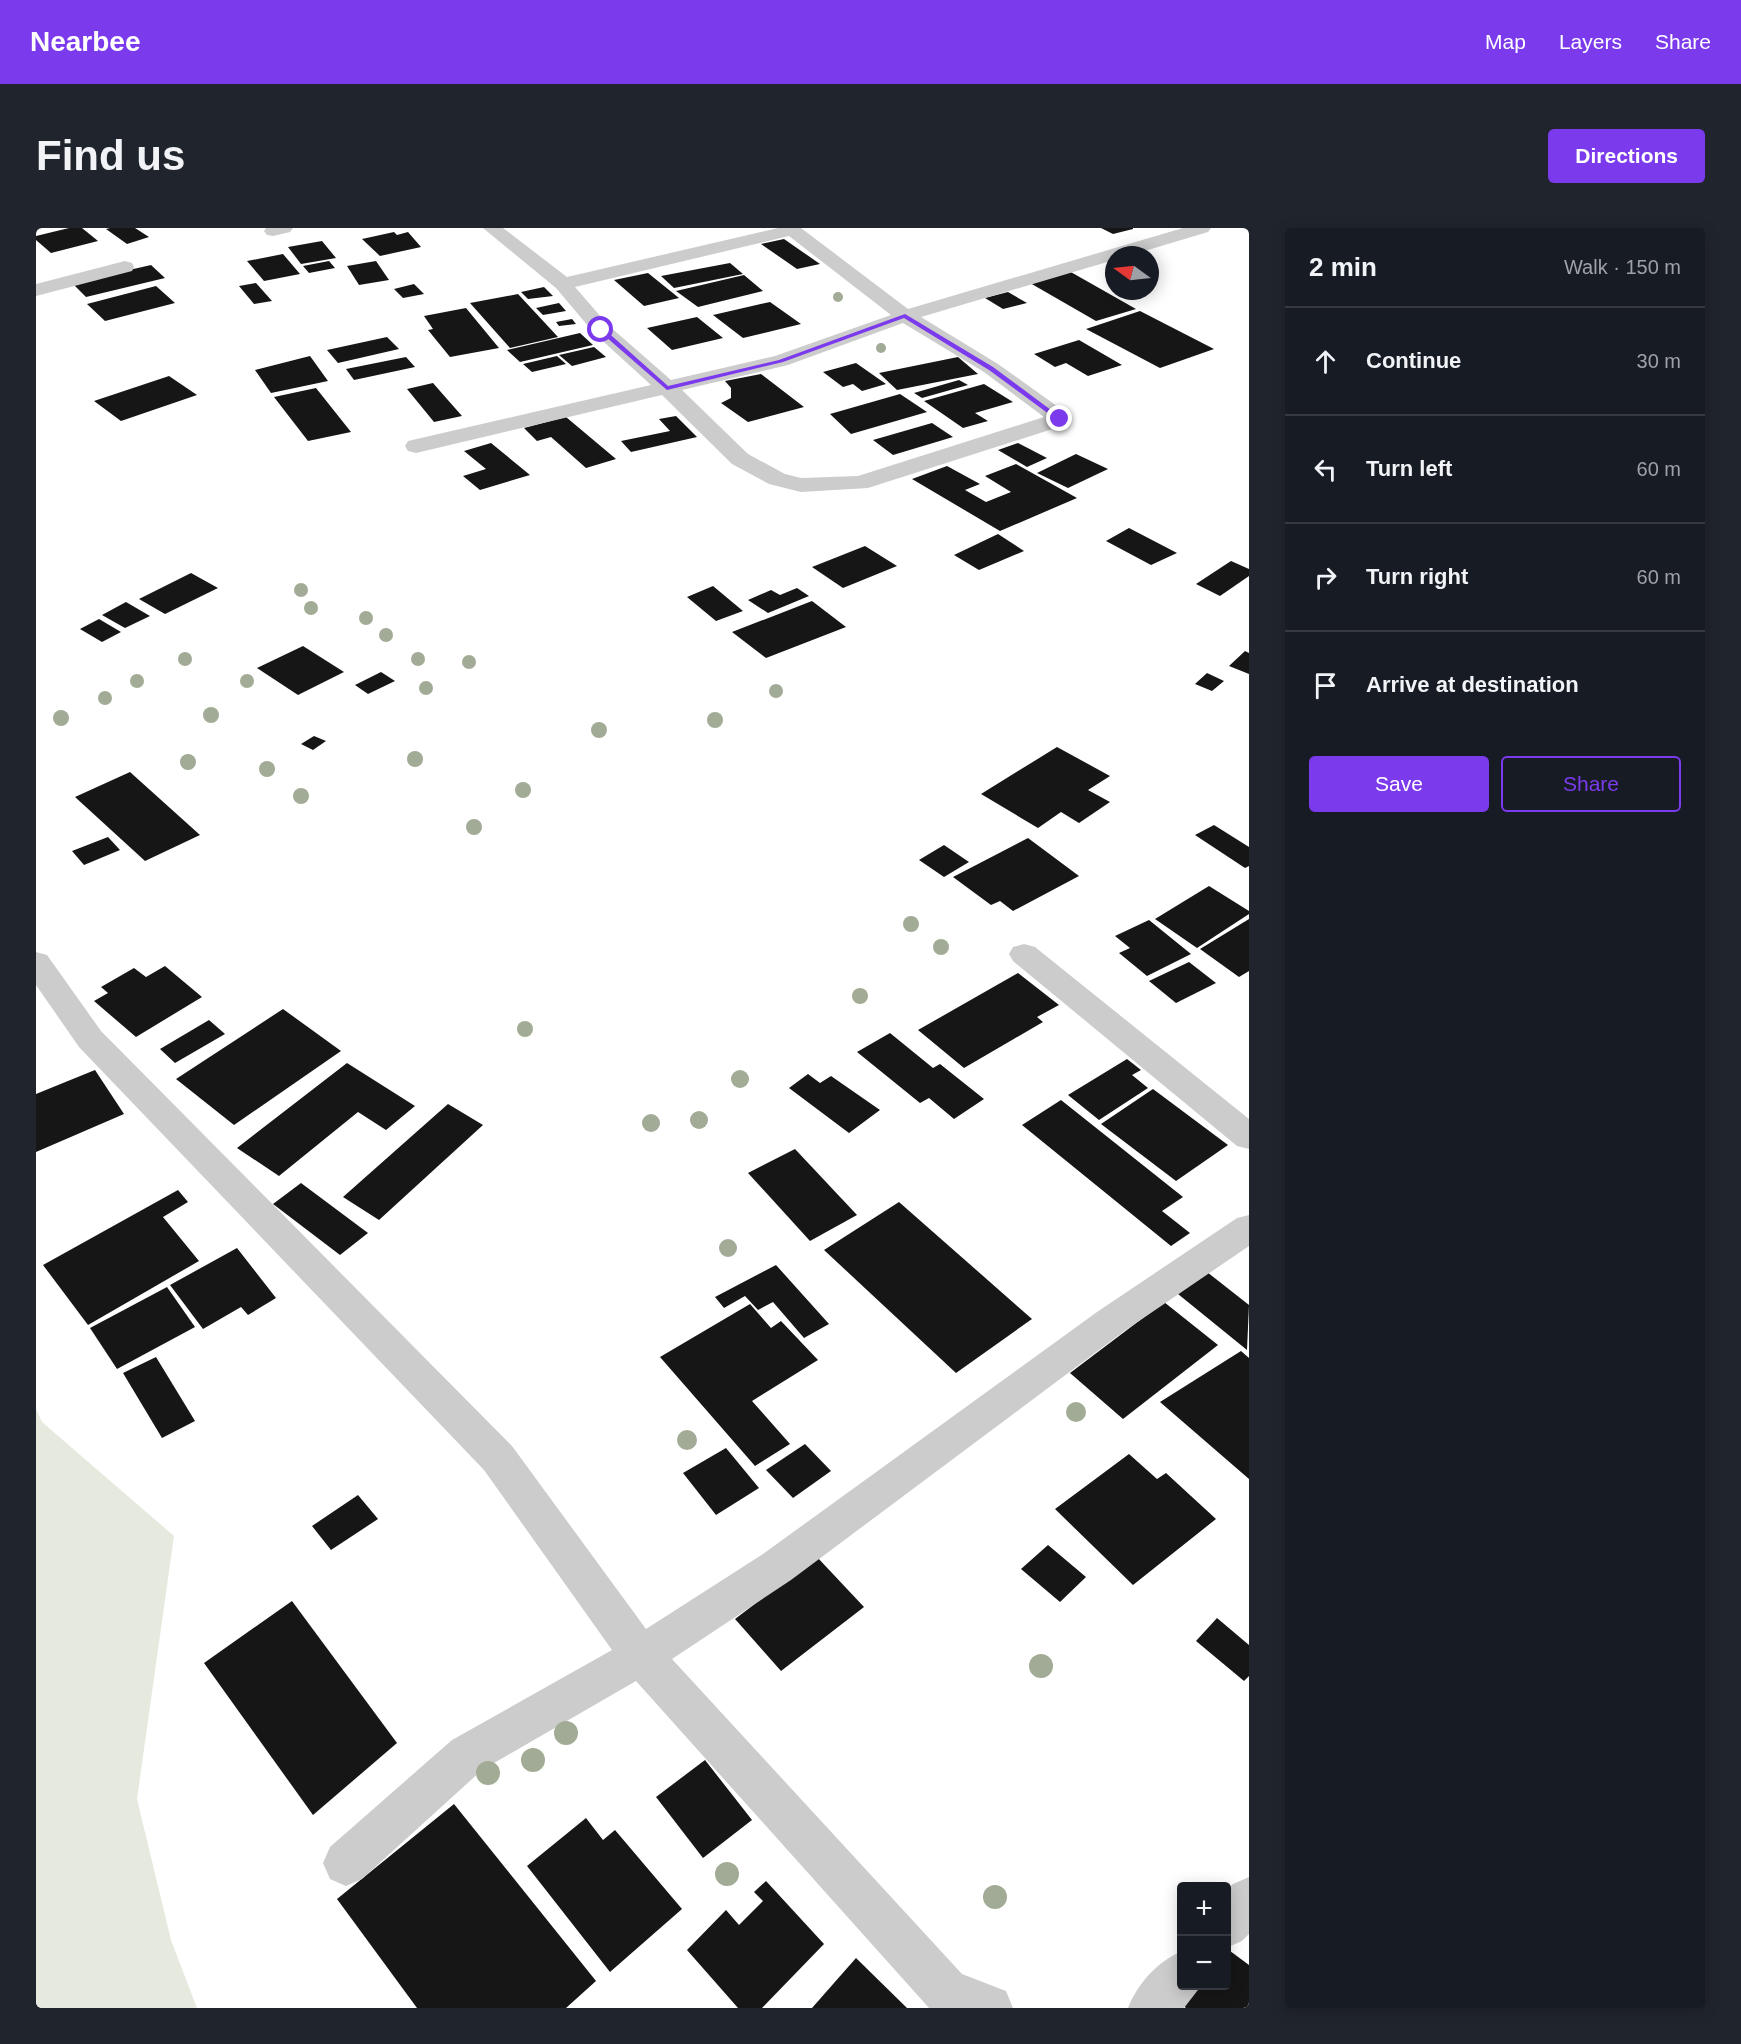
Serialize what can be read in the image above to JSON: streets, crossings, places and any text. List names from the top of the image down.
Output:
{
  "north": "left",
  "page": {
    "header": "Nearbee",
    "nav": ["Map", "Layers", "Share"],
    "buttons": [
      "Directions",
      ["Save", "Share"]
    ],
    "title": "Find us",
    "heading": ["2 min", "Walk · 150 m"],
    "list": [
      ["Continue", "30 m"],
      ["Turn left", "60 m"],
      ["Turn right", "60 m"],
      "Arrive at destination"
    ],
    "map_buttons": ["+", "−"]
  }
}
